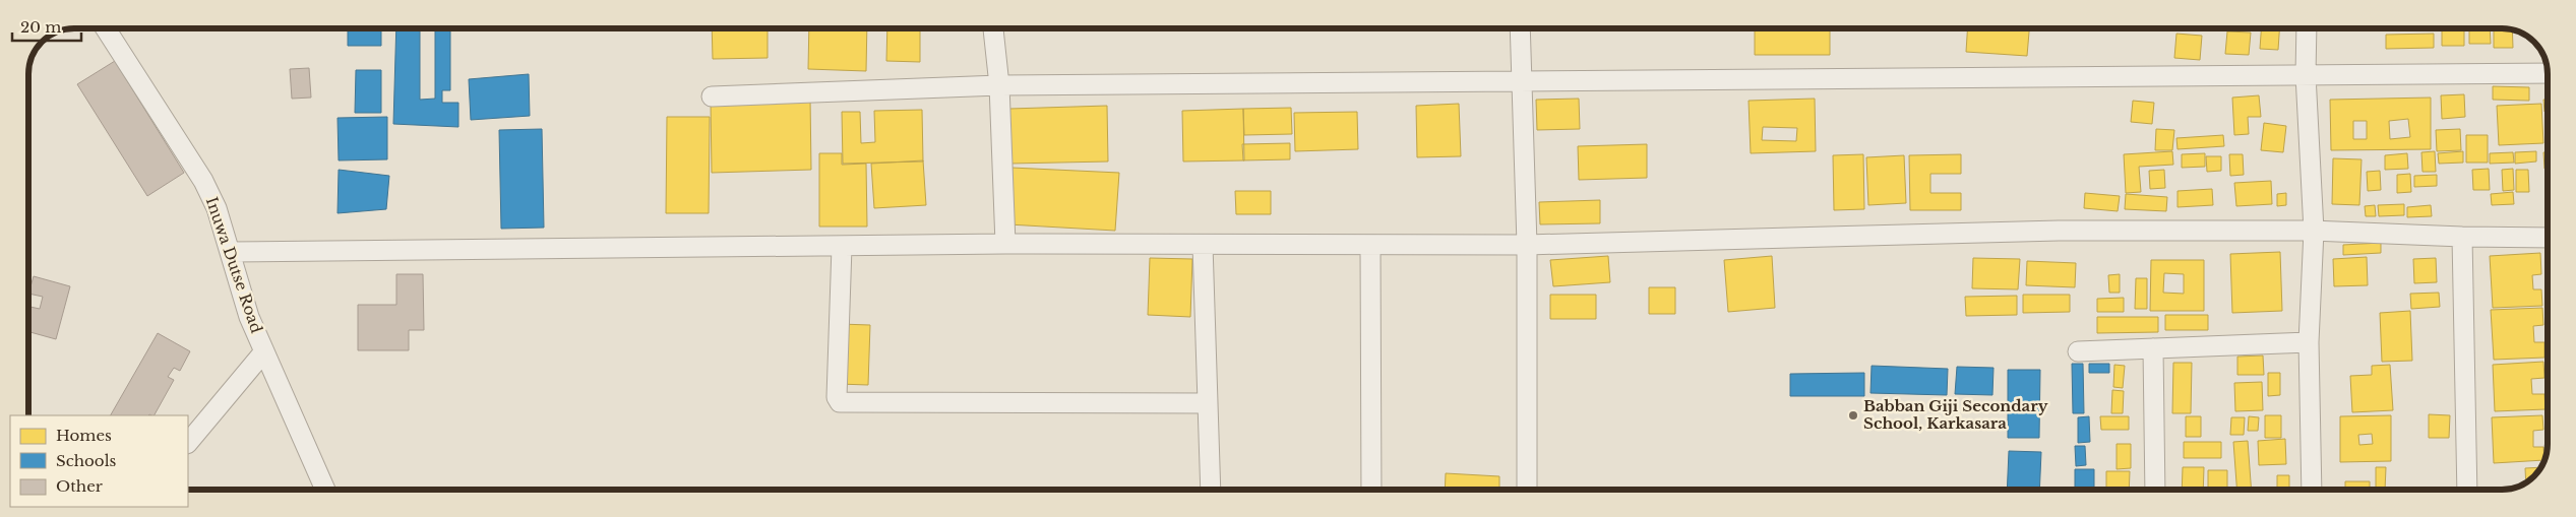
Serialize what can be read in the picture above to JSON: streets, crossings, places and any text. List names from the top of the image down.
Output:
{
  "streets": {
    "street": ["Inuwa Dutse Road"]
  },
  "places": ["Babban Giji Secondary School, Karkasara"],
  "legend": ["Homes", "Schools", "Other"],
  "scale_bar": "20 m"
}
